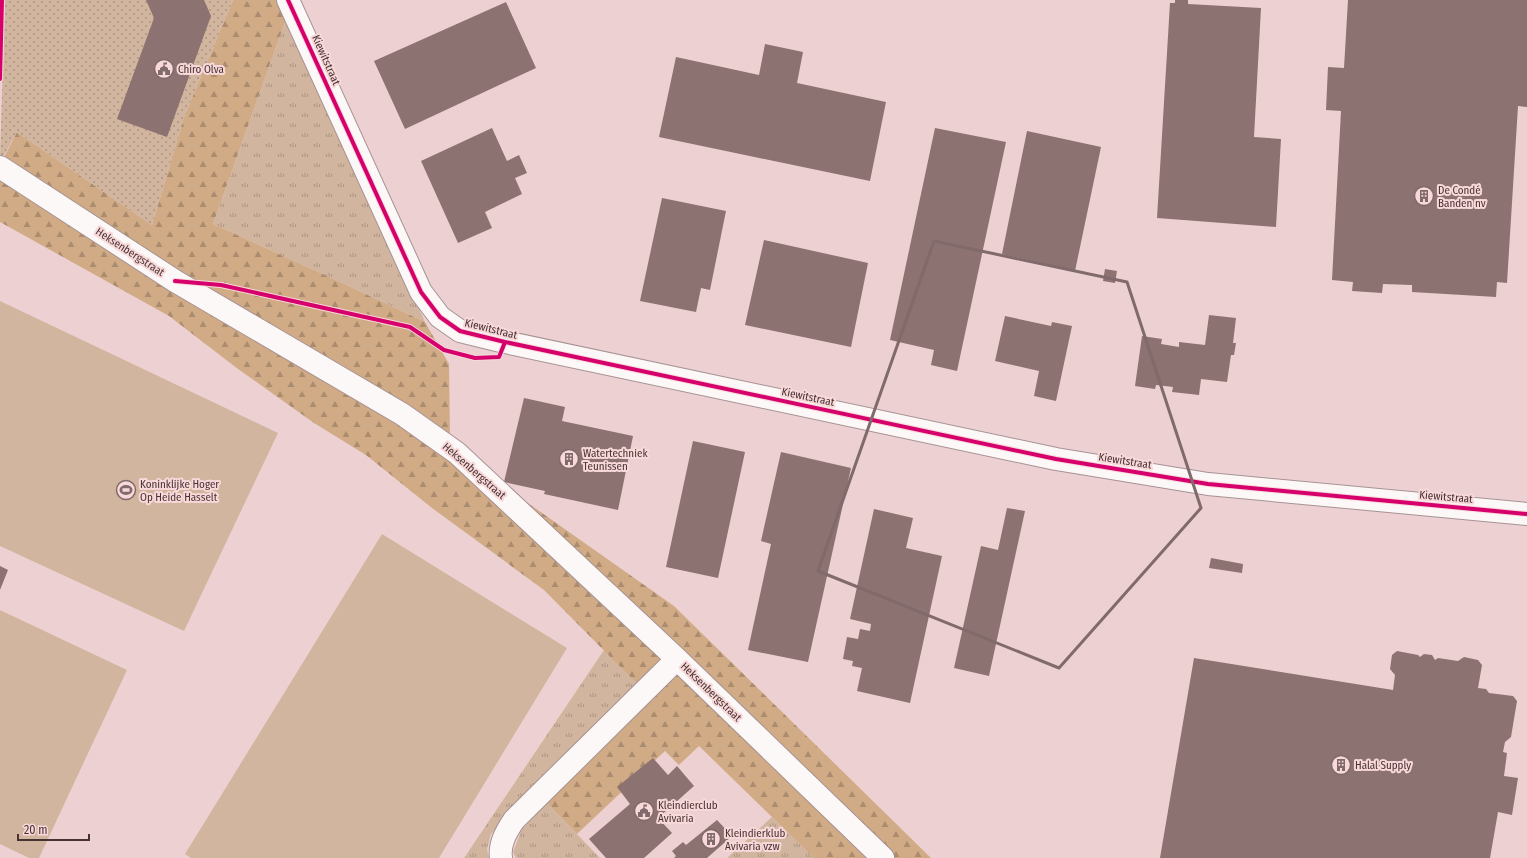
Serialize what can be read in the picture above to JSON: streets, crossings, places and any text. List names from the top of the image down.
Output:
{
  "streets": {
    "street": ["Kiewitstraat", "Heksenbergstraat"]
  },
  "places": {
    "public building": ["Chiro Olva", "Kleindierclub Avivaria"],
    "building": [
      "De Condé Banden nv",
      "Watertechniek Teunissen",
      "Halal Supply",
      "Kleindierklub Avivaria vzw"
    ],
    "sports": ["Koninklijke Hoger Op Heide Hasselt"]
  },
  "scale_bar": "20 m"
}
